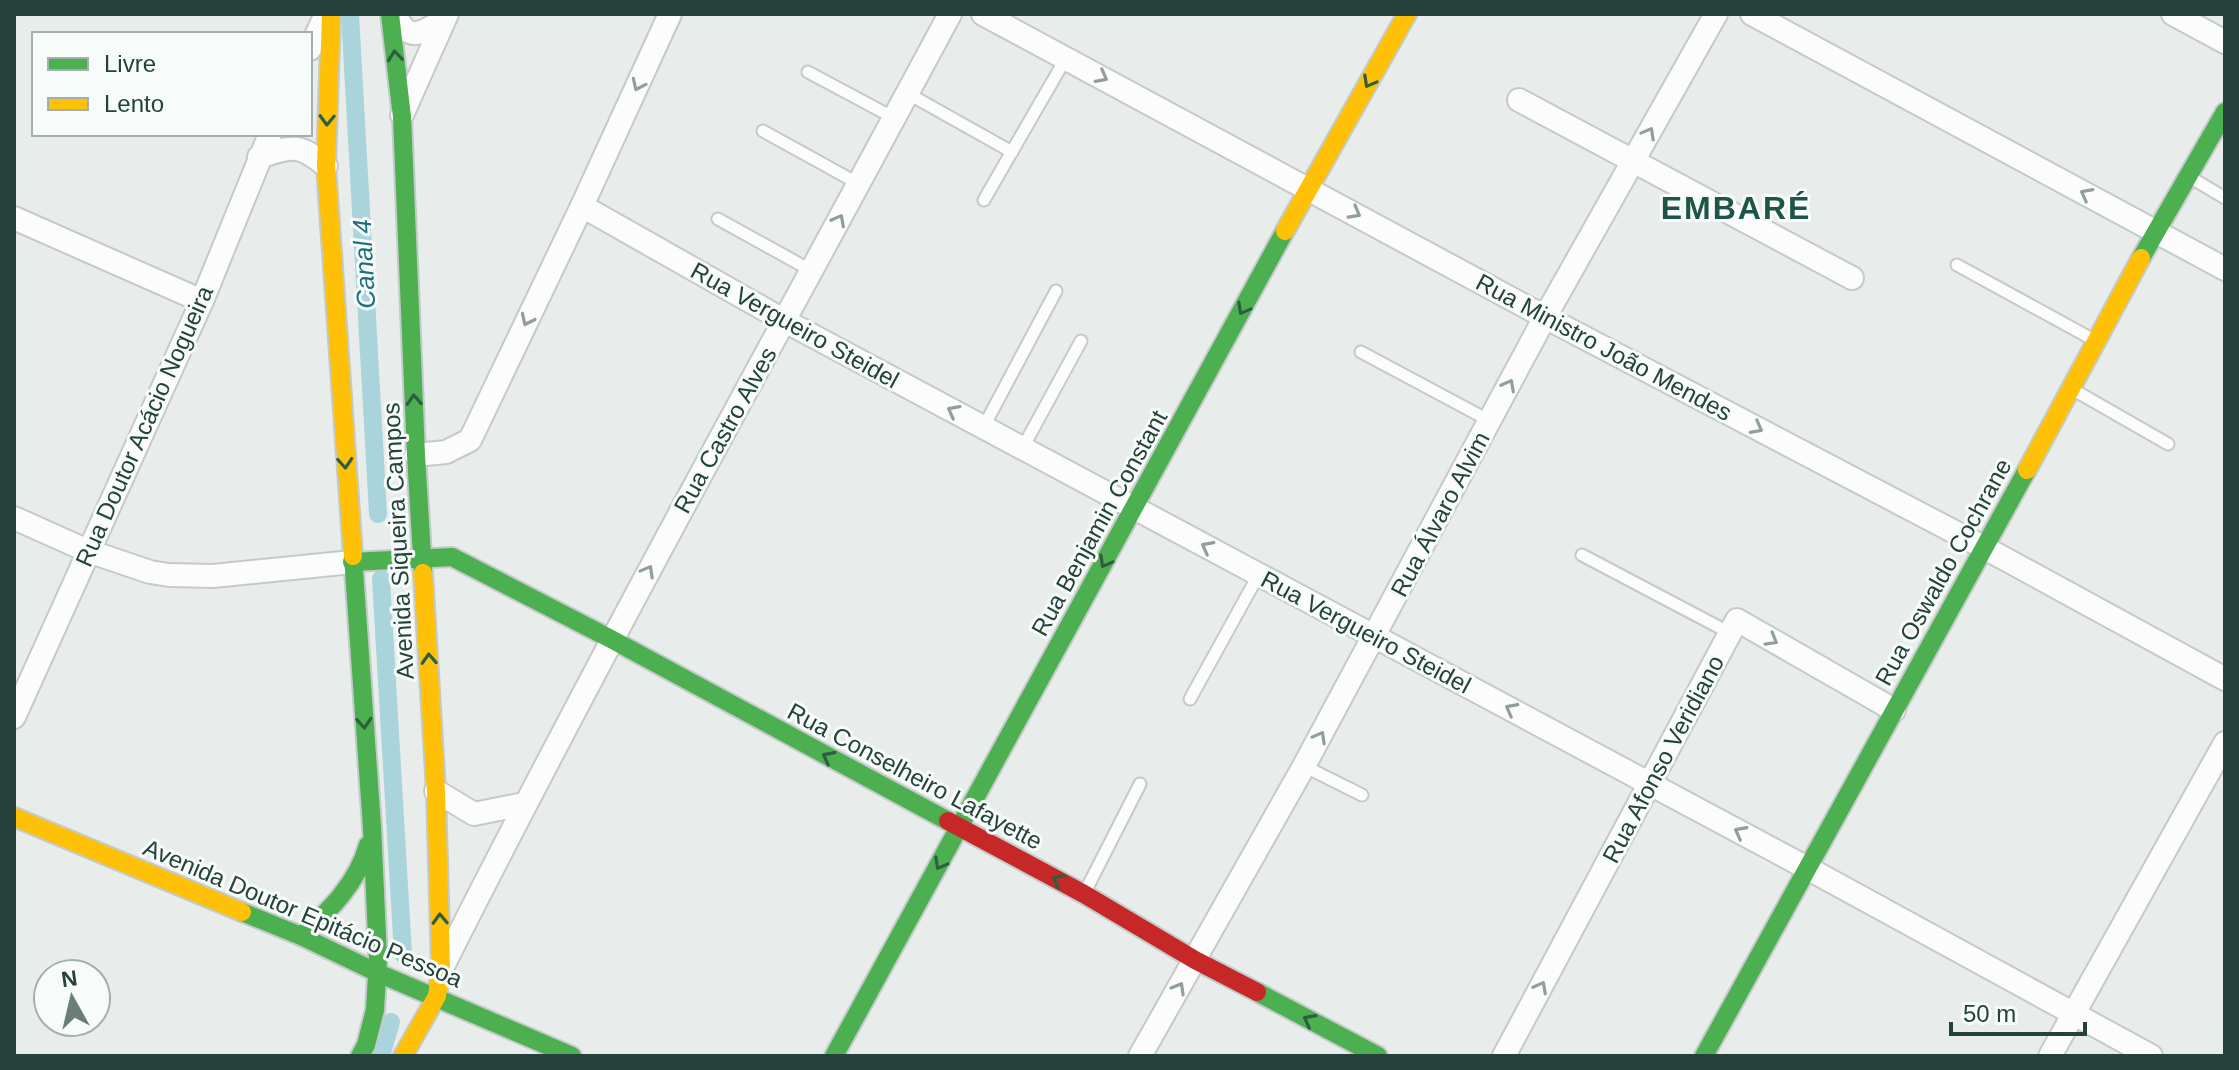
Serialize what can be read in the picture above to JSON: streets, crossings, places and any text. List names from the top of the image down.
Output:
{
  "streets": {
    "main road": [
      "Rua Benjamin Constant",
      "Avenida Siqueira Campos",
      "Rua Oswaldo Cochrane",
      "Rua Conselheiro Lafayette",
      "Avenida Doutor Epitácio Pessoa"
    ],
    "street": [
      "Rua Vergueiro Steidel",
      "Rua Ministro João Mendes",
      "Rua Doutor Acácio Nogueira",
      "Rua Castro Alves",
      "Rua Álvaro Alvim",
      "Rua Afonso Veridiano"
    ]
  },
  "crossings": [
    ["Rua Vergueiro Steidel", "Rua Castro Alves"],
    ["Rua Vergueiro Steidel", "Rua Álvaro Alvim"],
    ["Rua Vergueiro Steidel", "Rua Benjamin Constant"],
    ["Rua Vergueiro Steidel", "Rua Oswaldo Cochrane"],
    ["Rua Vergueiro Steidel", "Rua Afonso Veridiano"],
    ["Rua Ministro João Mendes", "Rua Álvaro Alvim"],
    ["Rua Ministro João Mendes", "Rua Benjamin Constant"],
    ["Rua Ministro João Mendes", "Rua Oswaldo Cochrane"],
    ["Rua Castro Alves", "Avenida Siqueira Campos"],
    ["Rua Castro Alves", "Rua Conselheiro Lafayette"],
    ["Rua Álvaro Alvim", "Rua Conselheiro Lafayette"],
    ["Rua Benjamin Constant", "Rua Conselheiro Lafayette"],
    ["Avenida Siqueira Campos", "Rua Conselheiro Lafayette"],
    ["Avenida Siqueira Campos", "Avenida Doutor Epitácio Pessoa"],
    ["Rua Oswaldo Cochrane", "Rua Afonso Veridiano"]
  ],
  "one_way": [
    "Rua Vergueiro Steidel",
    "Rua Castro Alves",
    "Rua Álvaro Alvim",
    "Rua Benjamin Constant",
    "Rua Conselheiro Lafayette"
  ],
  "districts": ["EMBARÉ"],
  "water": ["Canal 4"],
  "legend": ["Livre", "Lento"],
  "scale_bar": "50 m",
  "north": "top"
}
